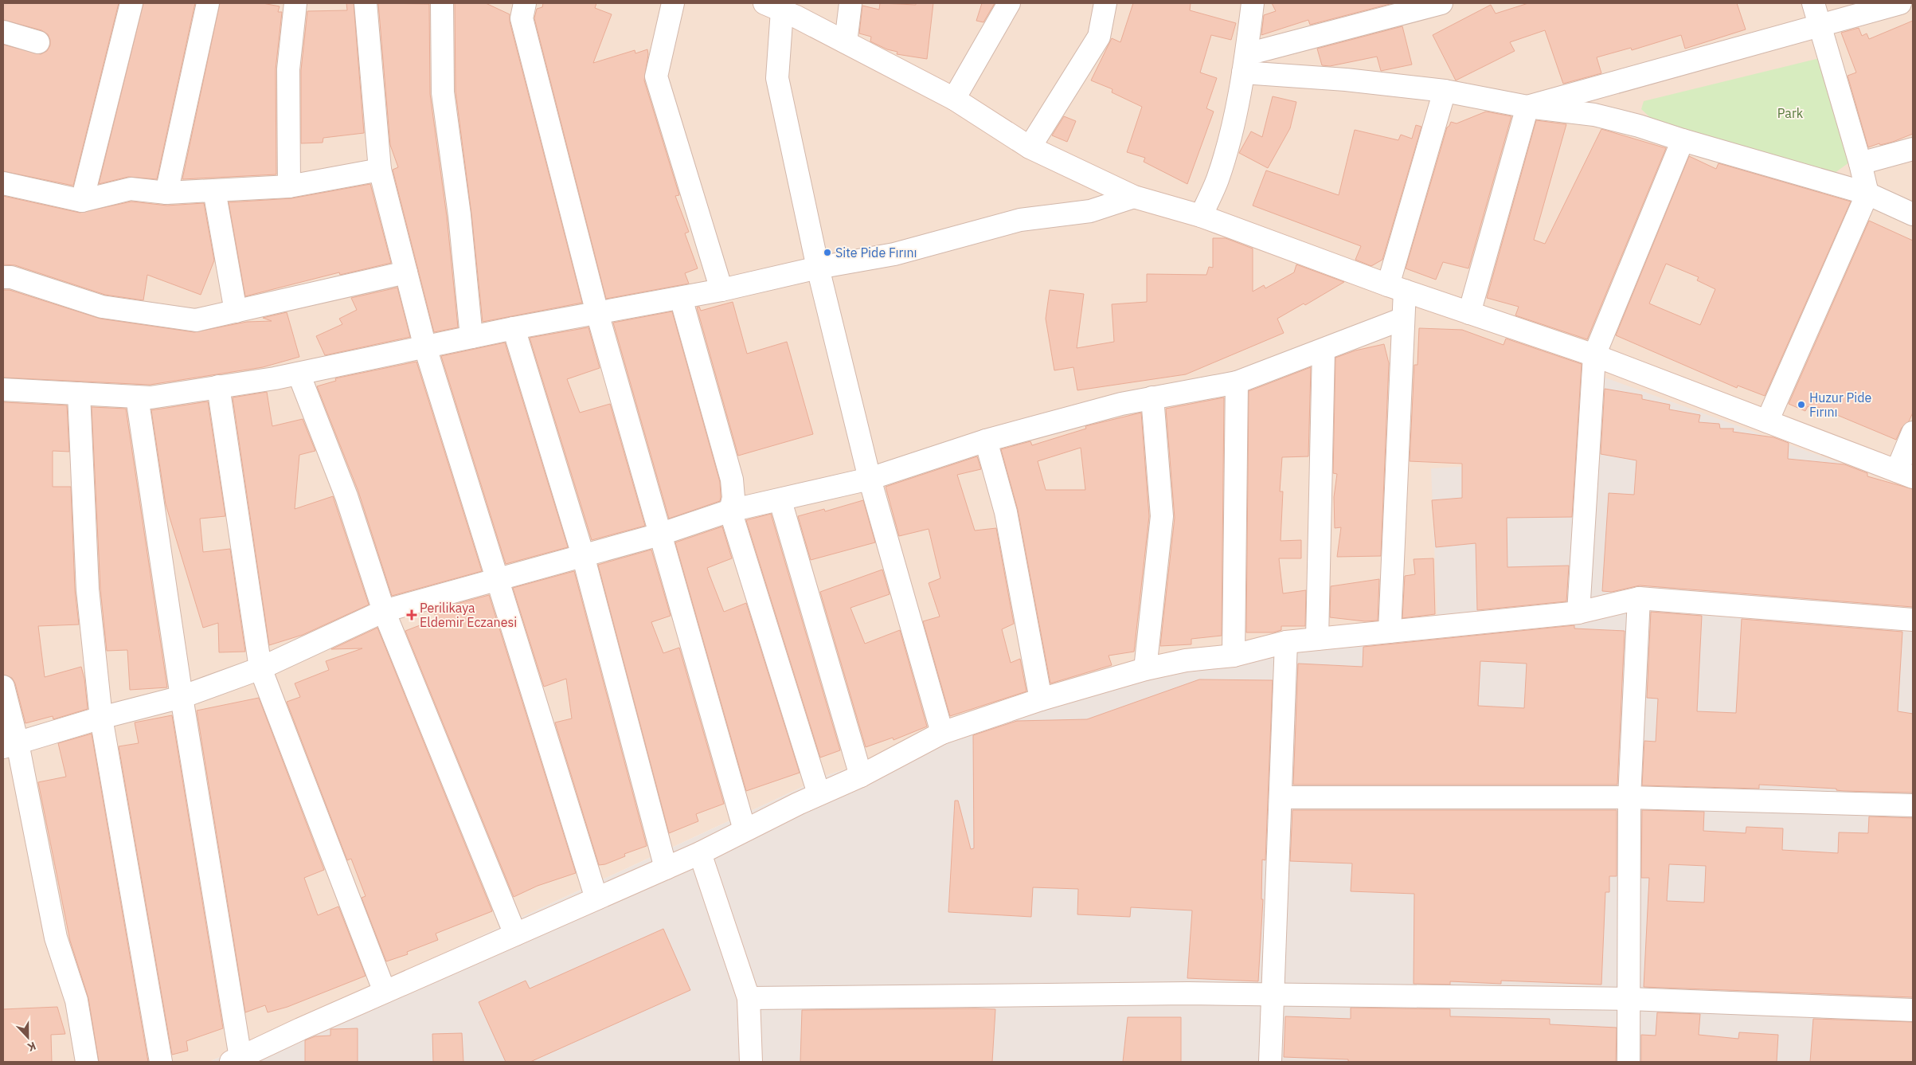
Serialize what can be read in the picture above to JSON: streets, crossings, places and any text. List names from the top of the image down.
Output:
{
  "parks": ["Park"],
  "places": {
    "other": ["Site Pide Fırını", "Huzur Pide Fırını"],
    "health": ["Perilikaya Eldemir Eczanesi"]
  },
  "north": "bottom"
}
